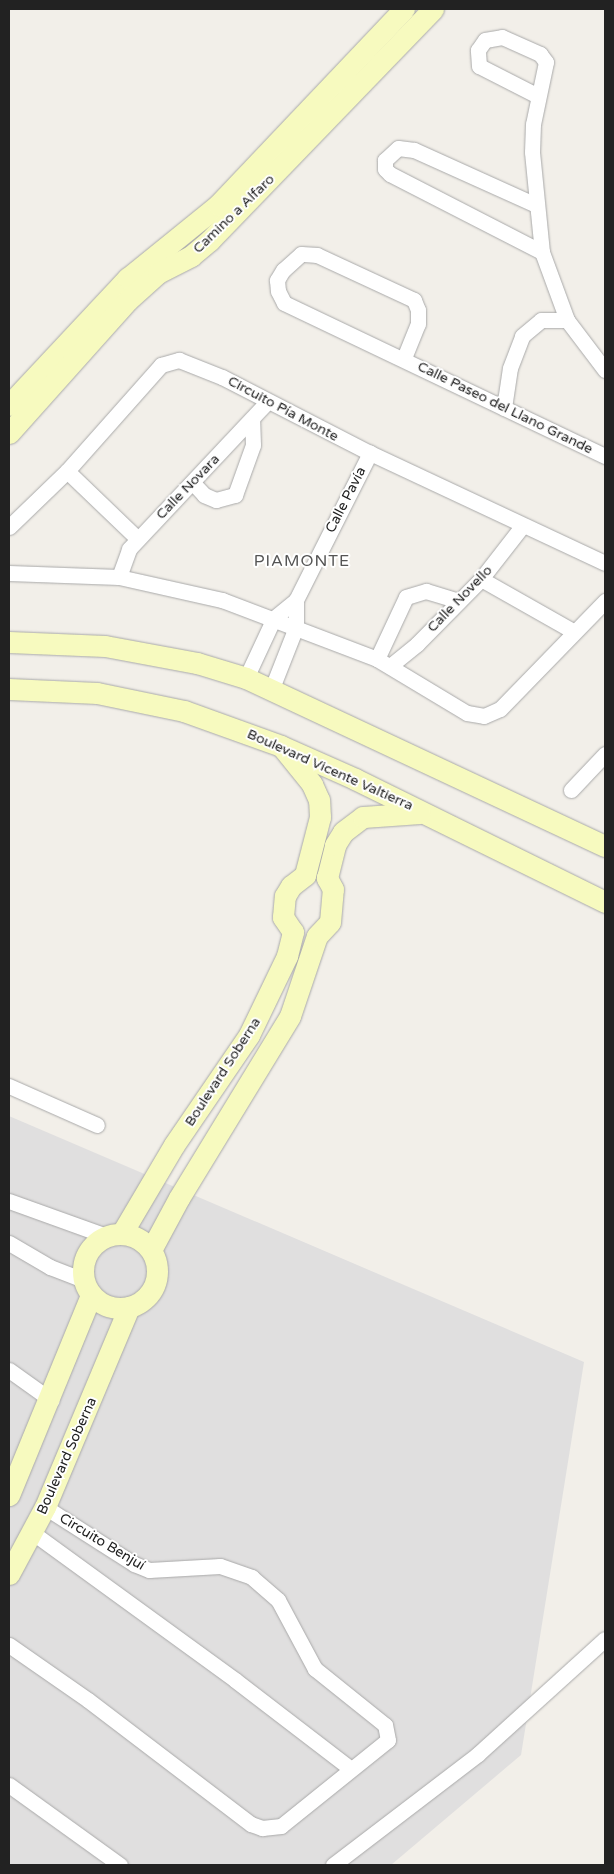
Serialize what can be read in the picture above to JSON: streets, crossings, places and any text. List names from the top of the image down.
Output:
{
  "streets": {
    "street": [
      "Camino a Alfaro",
      "Calle Paseo del Llano Grande",
      "Circuito Pía Monte",
      "Calle Novara",
      "Calle Pavía",
      "Calle Novello",
      "Boulevard Vicente Valtierra",
      "Boulevard Soberna",
      "Circuito Benjuí"
    ]
  },
  "crossings": [
    ["Circuito Pía Monte", "Calle Novara"],
    ["Circuito Pía Monte", "Calle Pavía"],
    ["Circuito Pía Monte", "Calle Novello"],
    ["Boulevard Soberna", "Circuito Benjuí"]
  ],
  "districts": ["PIAMONTE"]
}
